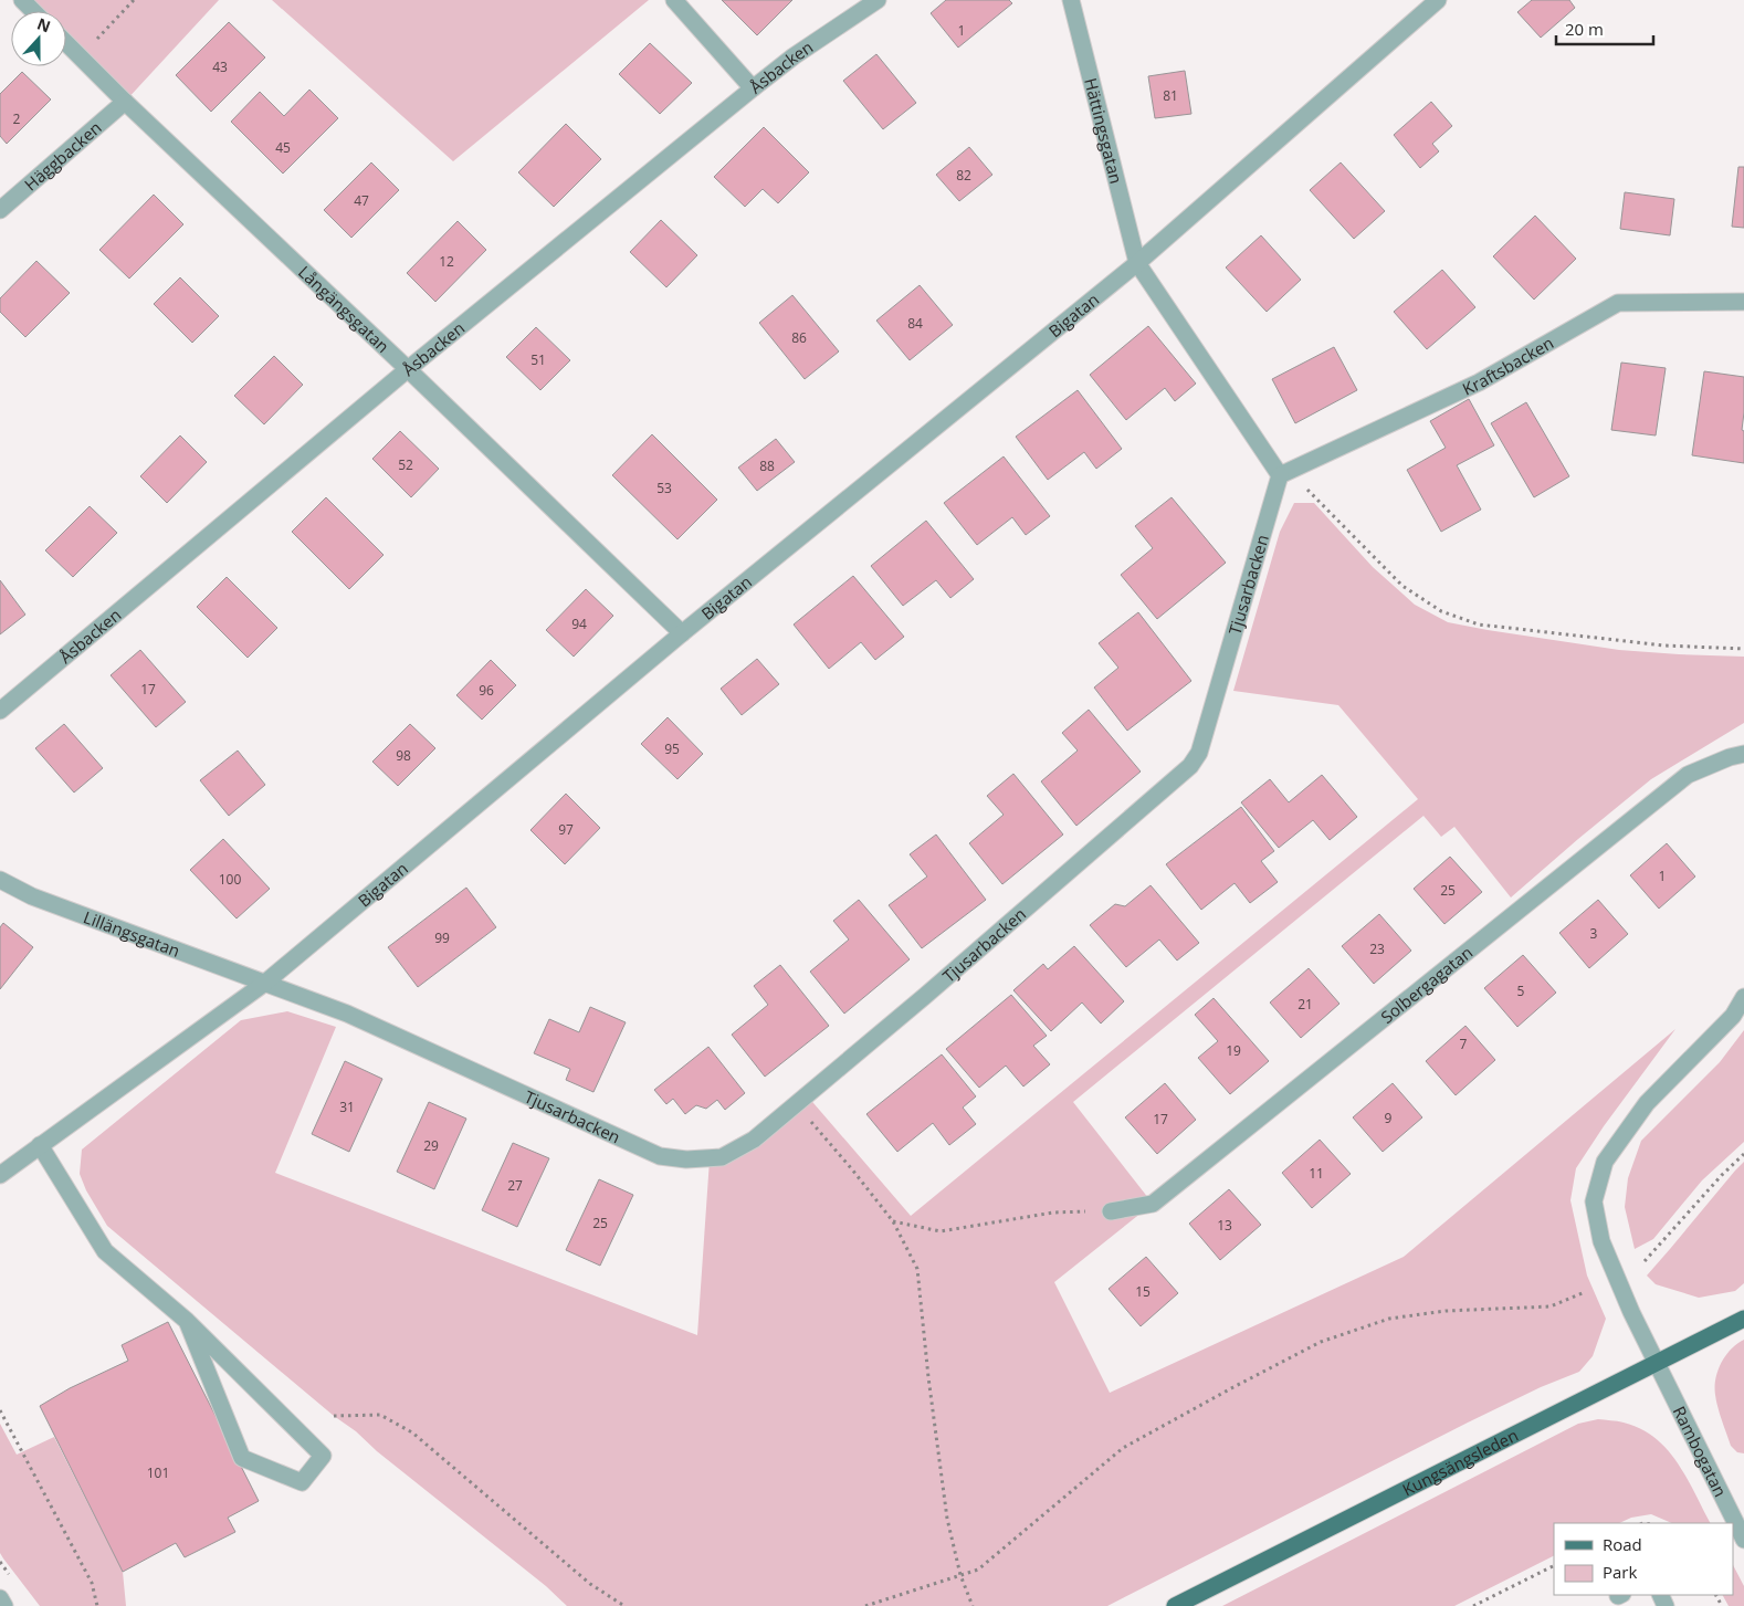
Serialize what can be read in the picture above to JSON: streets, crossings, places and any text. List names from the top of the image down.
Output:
{
  "streets": {
    "main road": ["Kungsängsleden"],
    "street": [
      "Åsbacken",
      "Hättingsgatan",
      "Häggbacken",
      "Långängsgatan",
      "Bigatan",
      "Kraftsbacken",
      "Tjusarbacken",
      "Lillängsgatan",
      "Solbergagatan",
      "Rambogatan"
    ]
  },
  "crossings": [
    ["Åsbacken", "Långängsgatan"],
    ["Hättingsgatan", "Bigatan"],
    ["Häggbacken", "Långängsgatan"],
    ["Långängsgatan", "Bigatan"],
    ["Bigatan", "Tjusarbacken"],
    ["Bigatan", "Lillängsgatan"],
    ["Kraftsbacken", "Tjusarbacken"],
    ["Tjusarbacken", "Lillängsgatan"],
    ["Rambogatan", "Kungsängsleden"]
  ],
  "house_numbers": [
    "1",
    "43",
    "81",
    "2",
    "45",
    "82",
    "47",
    "12",
    "84",
    "86",
    "51",
    "52",
    "88",
    "53",
    "94",
    "17",
    "96",
    "95",
    "98",
    "97",
    "1",
    "100",
    "25",
    "3",
    "99",
    "23",
    "5",
    "21",
    "7",
    "19",
    "31",
    "9",
    "17",
    "29",
    "11",
    "27",
    "25",
    "13",
    "15",
    "101"
  ],
  "legend": ["Road", "Park"],
  "scale_bar": "20 m",
  "north": "top"
}
